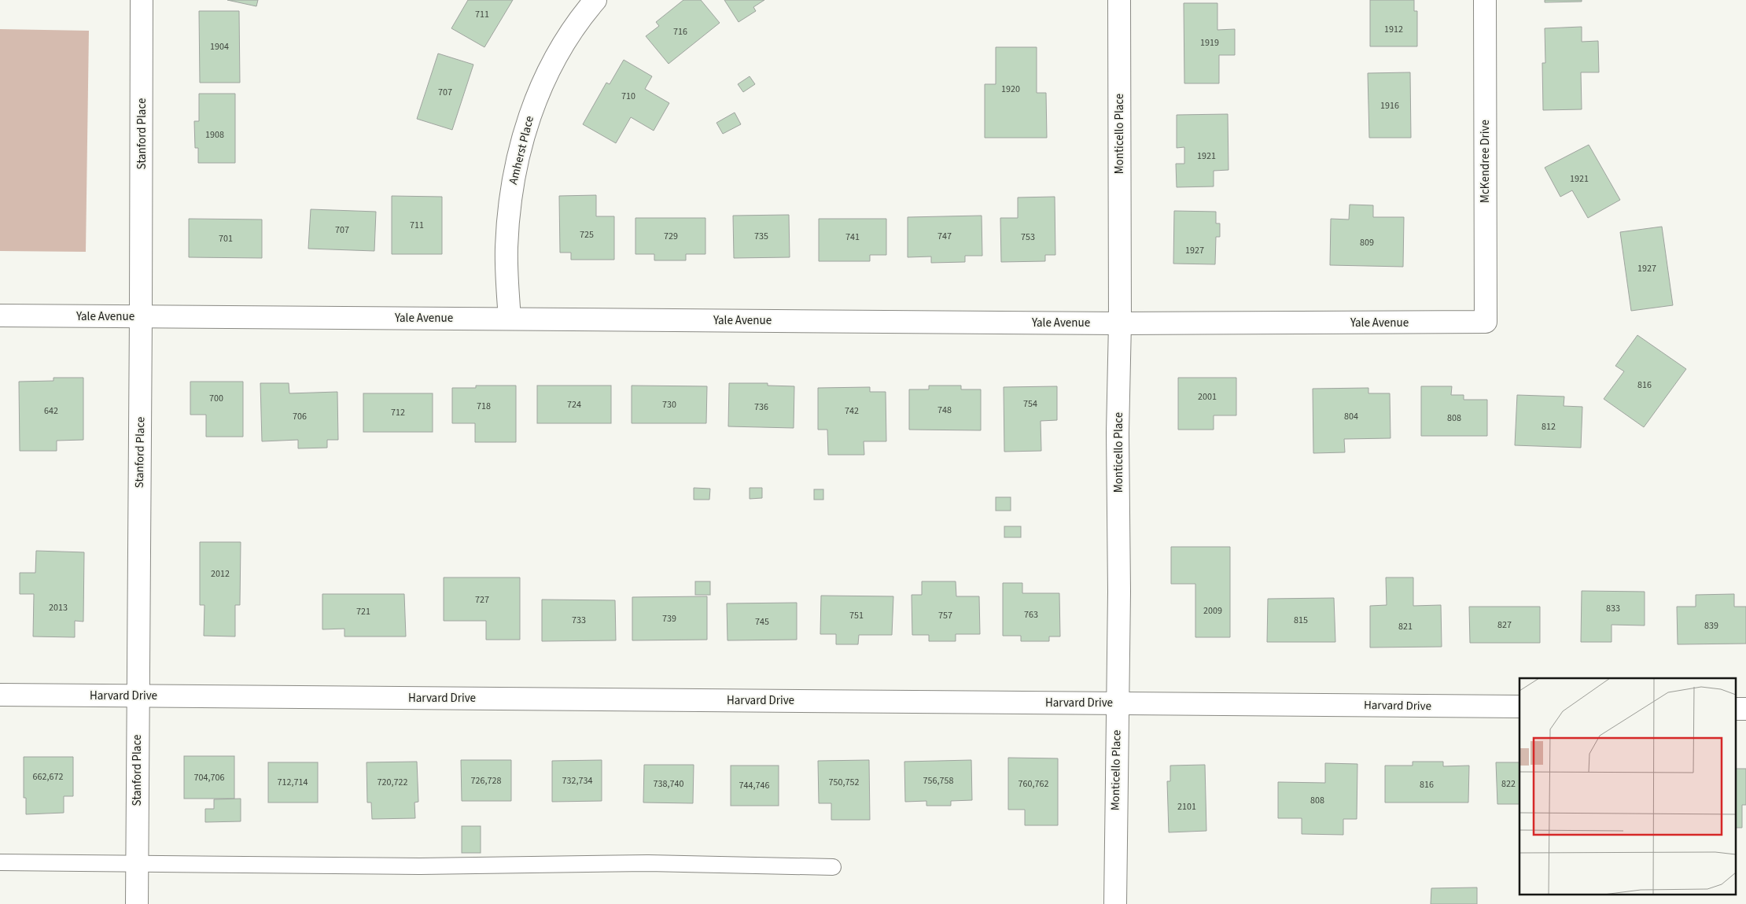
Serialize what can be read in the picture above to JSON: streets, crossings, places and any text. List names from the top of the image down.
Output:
{
  "streets": {
    "street": [
      "Stanford Place",
      "Monticello Place",
      "Amherst Place",
      "McKendree Drive",
      "Yale Avenue",
      "Harvard Drive"
    ]
  },
  "crossings": [
    ["Stanford Place", "Yale Avenue"],
    ["Stanford Place", "Harvard Drive"],
    ["Monticello Place", "Yale Avenue"],
    ["Monticello Place", "Harvard Drive"],
    ["Amherst Place", "Yale Avenue"],
    ["McKendree Drive", "Yale Avenue"]
  ],
  "house_numbers": [
    "711",
    "1912",
    "716",
    "1919",
    "1904",
    "1920",
    "707",
    "710",
    "1916",
    "1908",
    "1921",
    "1921",
    "711",
    "707",
    "725",
    "729",
    "735",
    "747",
    "741",
    "753",
    "701",
    "809",
    "1927",
    "1927",
    "816",
    "2001",
    "700",
    "754",
    "724",
    "730",
    "718",
    "736",
    "748",
    "642",
    "742",
    "712",
    "706",
    "804",
    "808",
    "812",
    "2012",
    "727",
    "2013",
    "833",
    "2009",
    "721",
    "763",
    "751",
    "757",
    "739",
    "733",
    "815",
    "745",
    "827",
    "839",
    "821",
    "662,672",
    "704,706",
    "726,728",
    "732,734",
    "756,758",
    "712,714",
    "720,722",
    "750,752",
    "738,740",
    "760,762",
    "822",
    "816",
    "744,746",
    "808",
    "2101"
  ]
}
